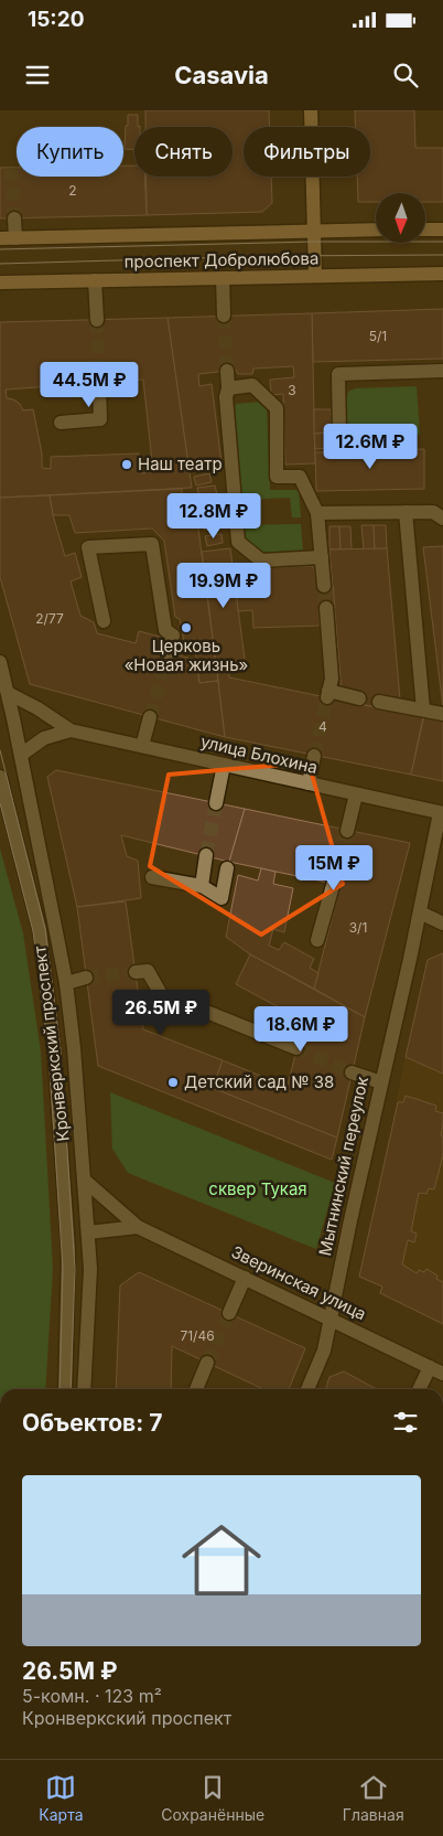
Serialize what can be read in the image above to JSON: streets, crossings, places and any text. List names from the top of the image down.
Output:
{
  "streets": {
    "main road": ["проспект Добролюбова"],
    "street": [
      "улица Блохина",
      "Кронверкский проспект",
      "Мытнинский переулок",
      "Зверинская улица"
    ]
  },
  "crossings": [
    ["улица Блохина", "Кронверкский проспект"],
    ["улица Блохина", "Мытнинский переулок"],
    ["Кронверкский проспект", "Зверинская улица"],
    ["Мытнинский переулок", "Зверинская улица"]
  ],
  "parks": ["сквер Тукая"],
  "places": ["Наш театр", "Церковь «Новая жизнь»", "Детский сад № 38"],
  "house_numbers": [
    "2",
    "5/1",
    "3",
    "2/77",
    "4",
    "3/1",
    "71/46"
  ],
  "north": "bottom",
  "page": {
    "status": "15:20",
    "header": "Casavia",
    "chip": ["Купить", "Снять", "Фильтры"],
    "price": [
      "44.5M ₽",
      "12.6M ₽",
      "12.8M ₽",
      "19.9M ₽",
      "15M ₽",
      "26.5M ₽",
      "18.6M ₽"
    ],
    "heading": "Объектов: 7",
    "list": [
      {
        "name": "26.5M ₽",
        "note": "5-комн. · 123 m² · Кронверкский проспект"
      }
    ],
    "tabs": ["Карта", "Сохранённые", "Главная"]
  }
}
